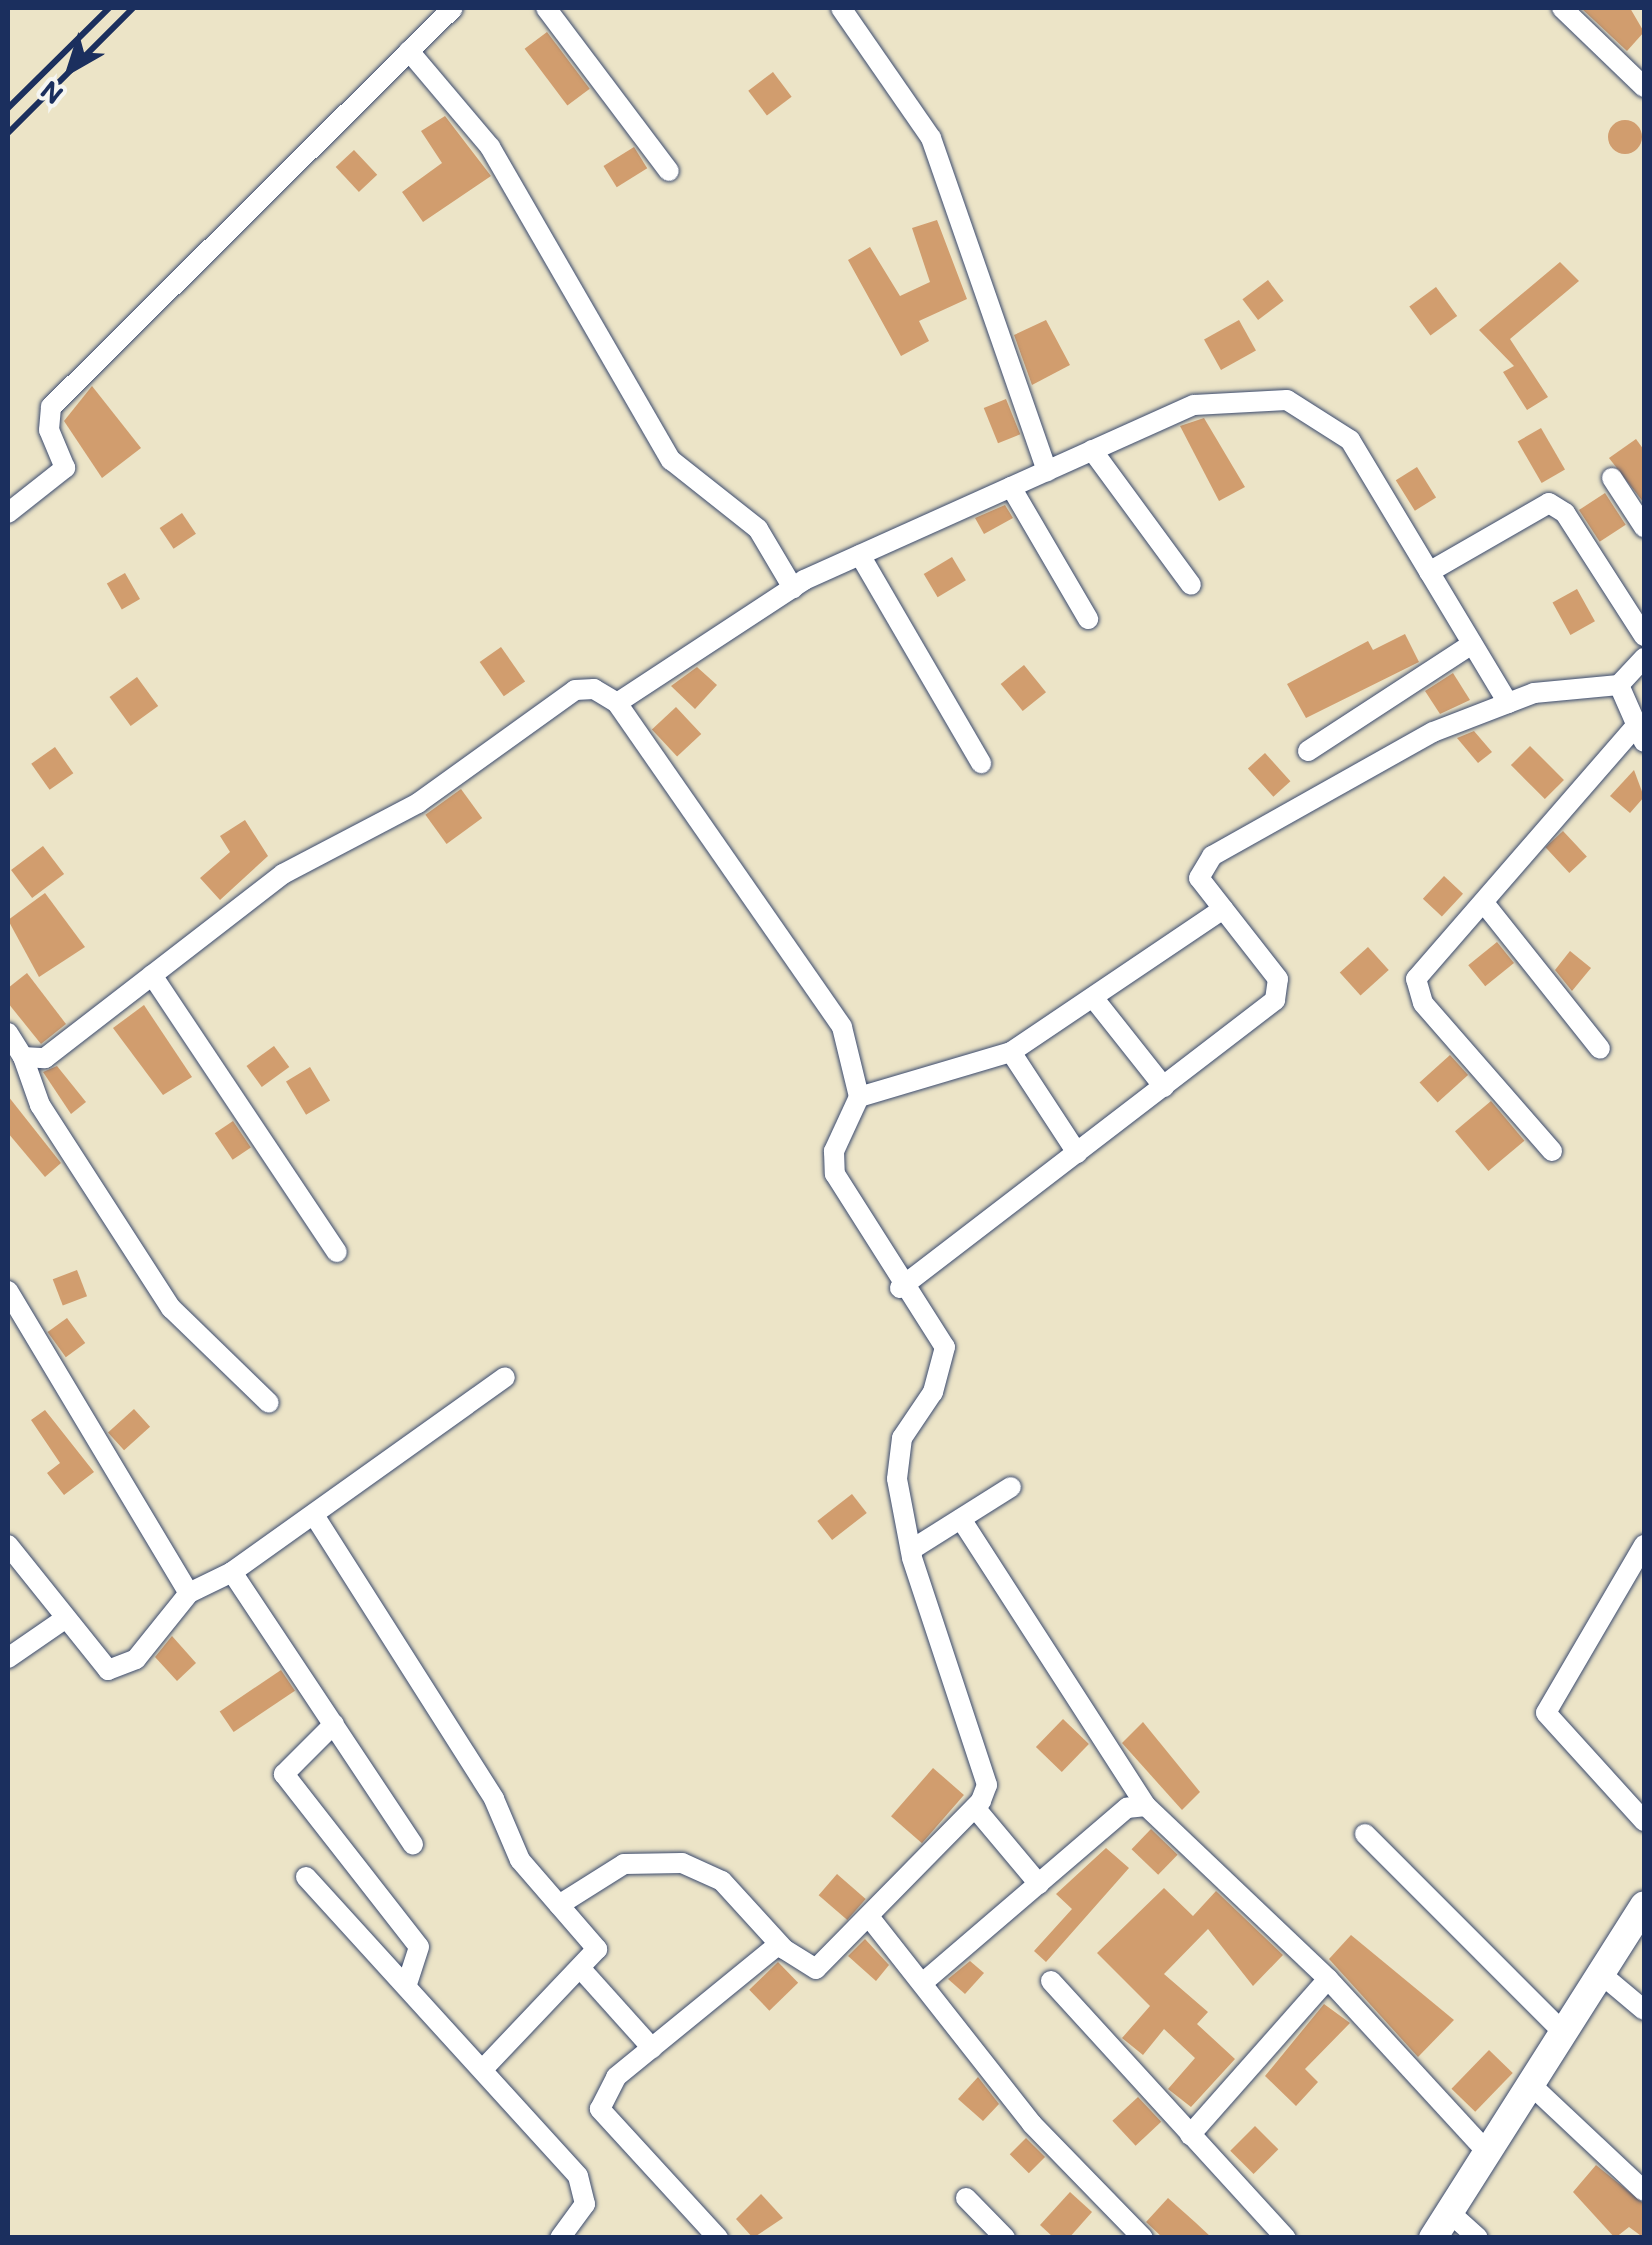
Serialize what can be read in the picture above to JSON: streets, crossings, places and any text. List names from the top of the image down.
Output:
{
  "north": "bottom left"
}
